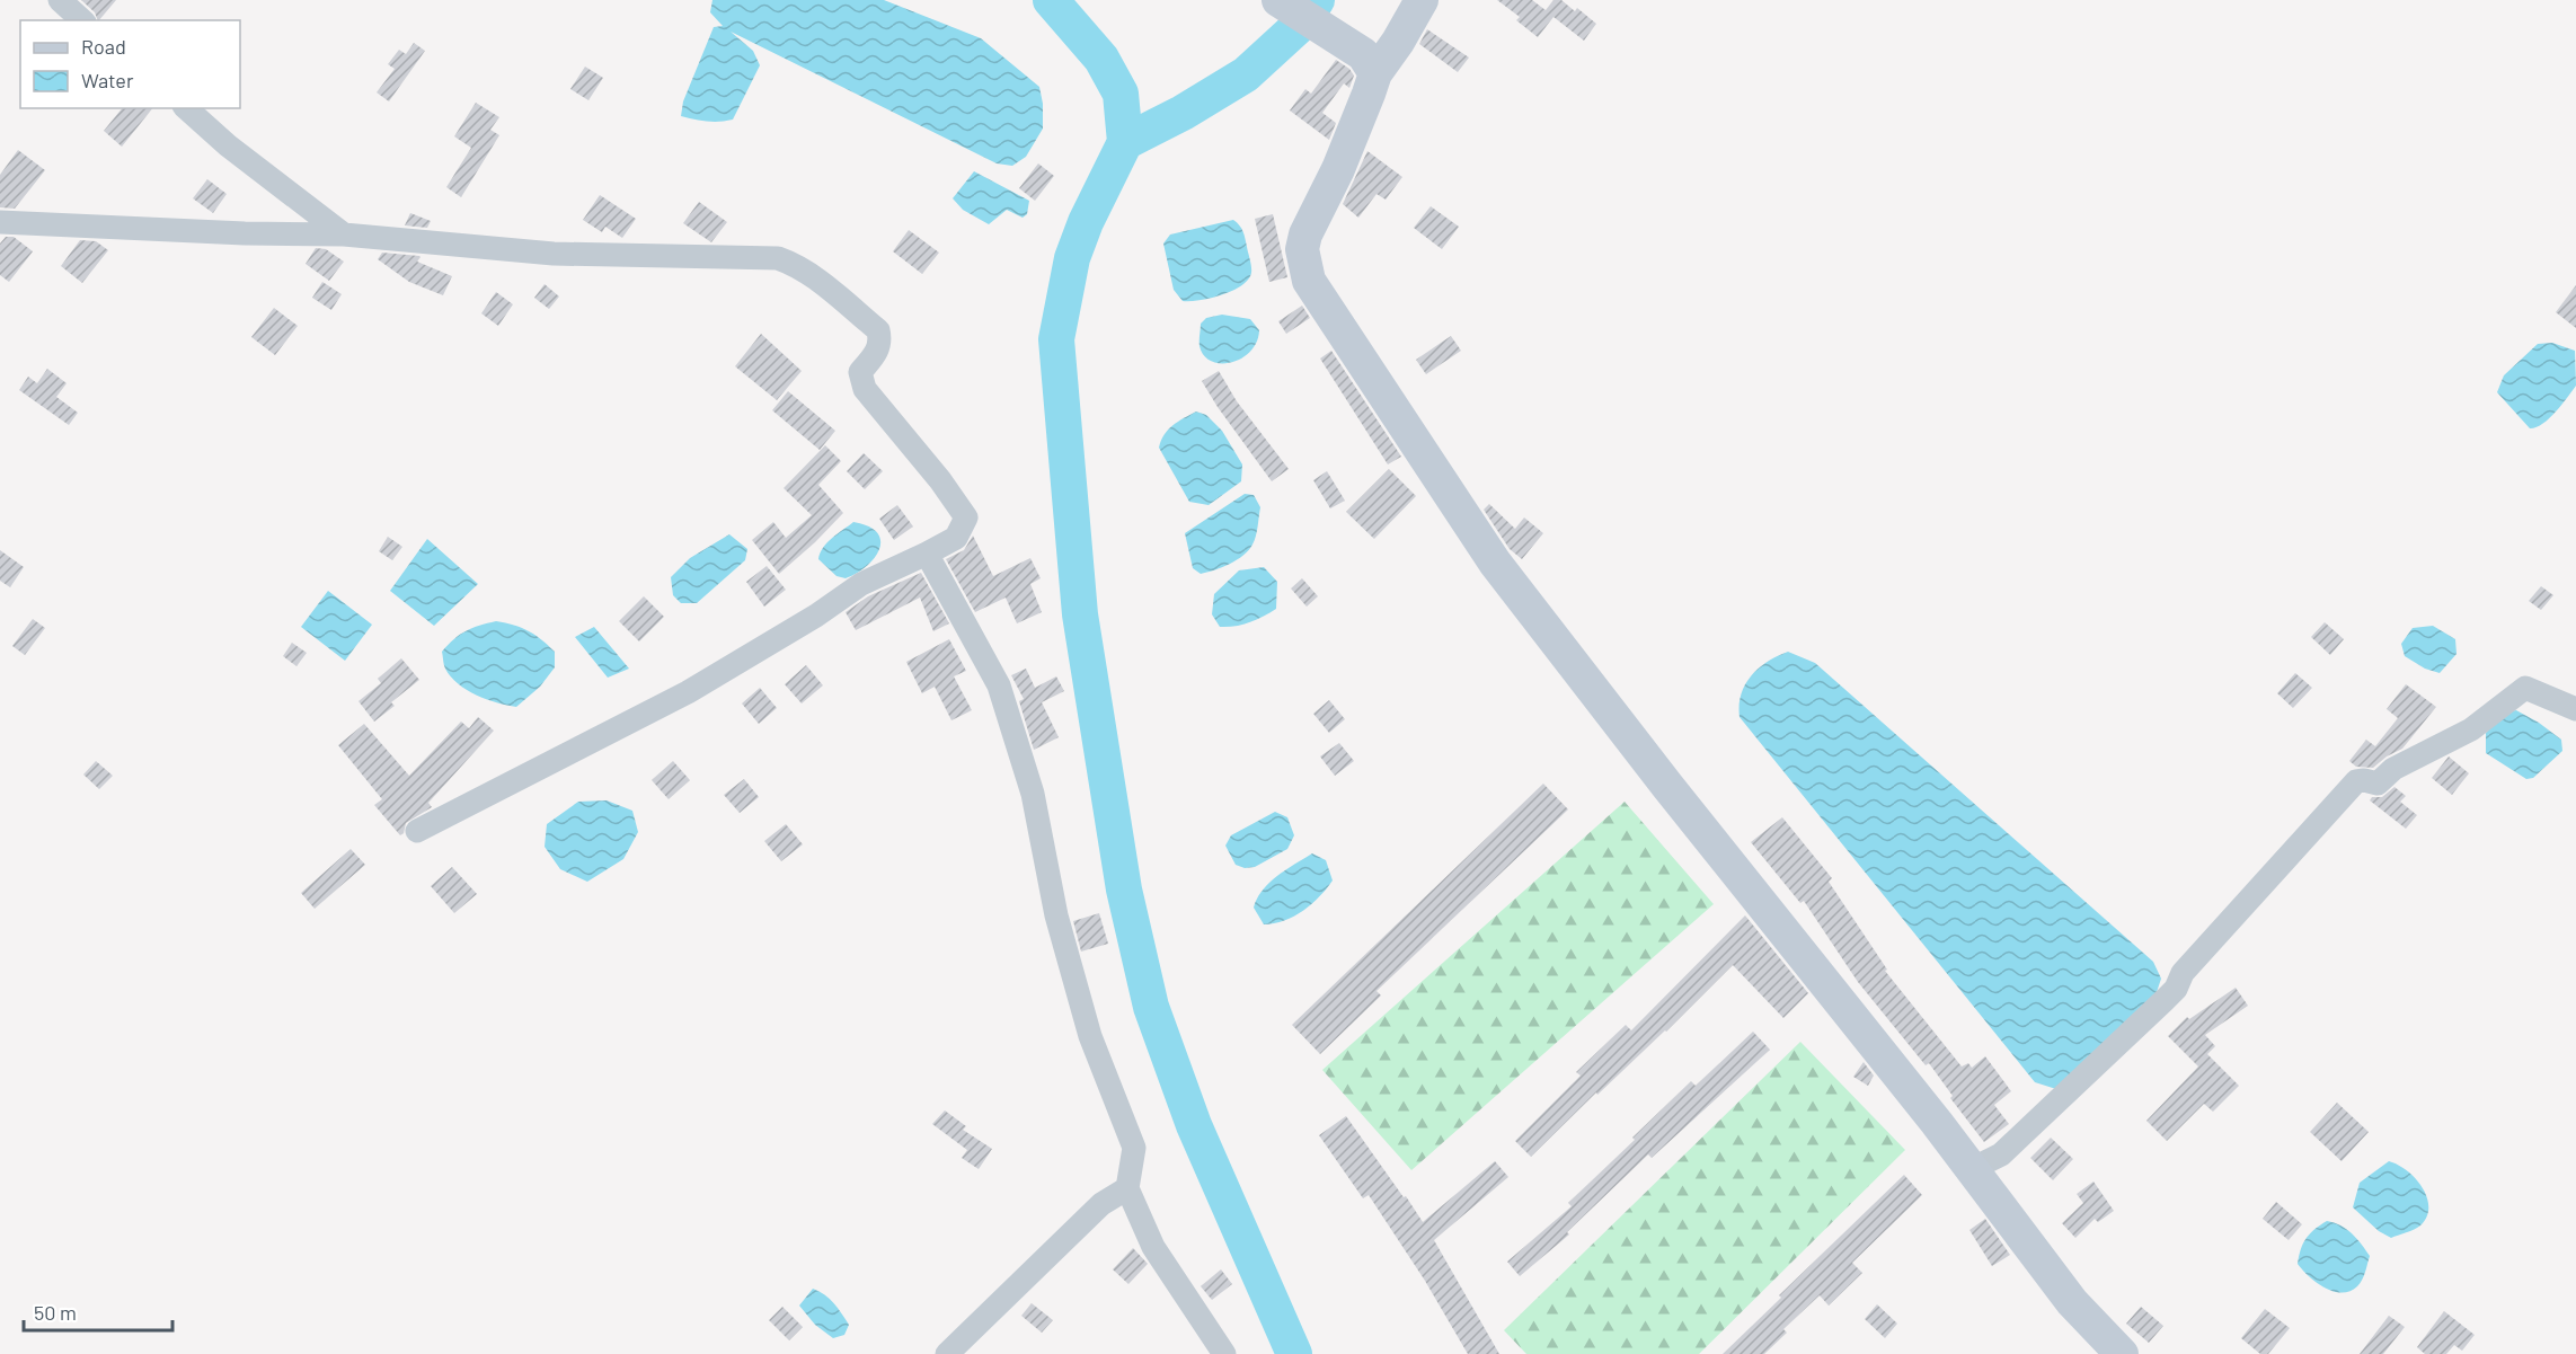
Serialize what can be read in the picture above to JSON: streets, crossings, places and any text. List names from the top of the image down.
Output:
{
  "legend": ["Road", "Water"],
  "scale_bar": "50 m"
}
